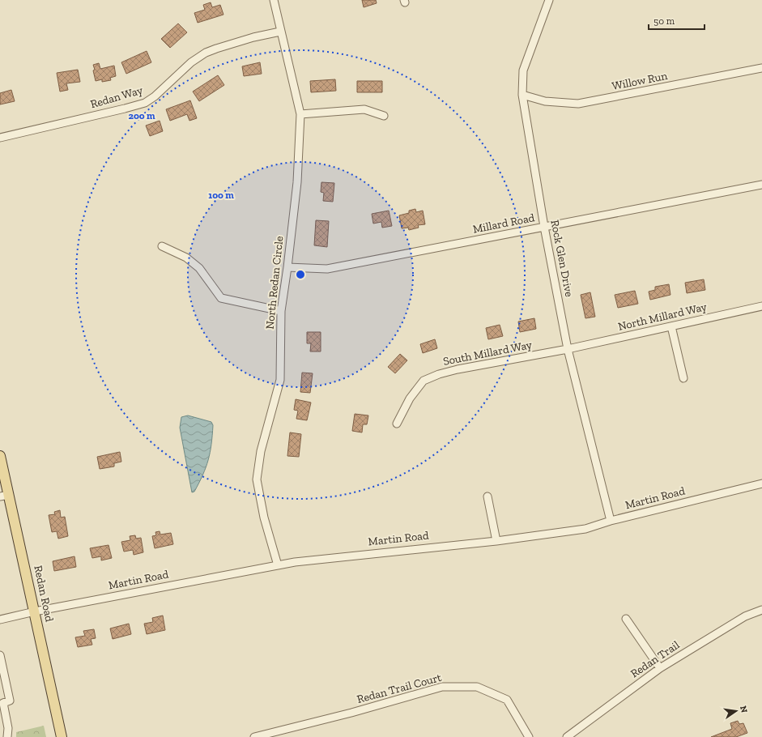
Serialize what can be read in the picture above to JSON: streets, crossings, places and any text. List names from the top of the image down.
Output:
{
  "streets": {
    "main road": ["Redan Road"],
    "street": [
      "Willow Run",
      "Redan Way",
      "Millard Road",
      "Rock Glen Drive",
      "North Redan Circle",
      "North Millard Way",
      "South Millard Way",
      "Martin Road",
      "Redan Trail",
      "Redan Trail Court"
    ]
  },
  "crossings": [
    ["Willow Run", "Rock Glen Drive"],
    ["Redan Way", "North Redan Circle"],
    ["Millard Road", "Rock Glen Drive"],
    ["Millard Road", "North Redan Circle"],
    ["Rock Glen Drive", "North Millard Way"],
    ["Rock Glen Drive", "South Millard Way"],
    ["Rock Glen Drive", "Martin Road"],
    ["North Redan Circle", "Martin Road"],
    ["North Millard Way", "South Millard Way"],
    ["Martin Road", "Redan Road"]
  ],
  "scale_bar": "50 m",
  "north": "right",
  "rings": ["200 m", "100 m"]
}
